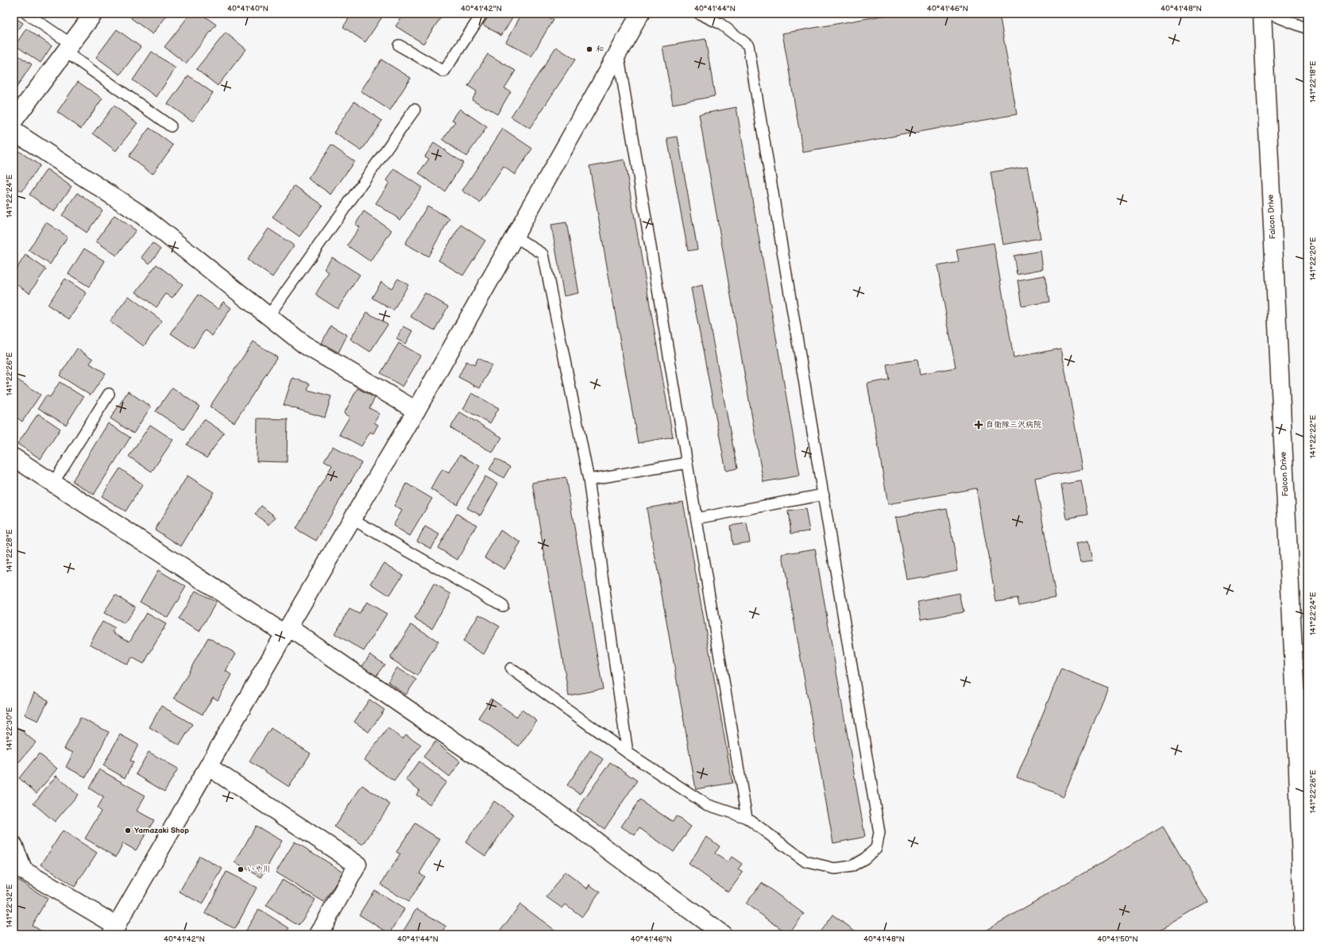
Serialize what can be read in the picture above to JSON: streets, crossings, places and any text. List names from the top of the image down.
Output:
{
  "streets": {
    "street": ["Falcon Drive"]
  },
  "places": {
    "other": ["和", "Yamazaki Shop", "いや川"],
    "health": ["自衛隊三沢病院"]
  },
  "coordinates": [
    "40°41'40\"N",
    "40°41'42\"N",
    "40°41'44\"N",
    "40°41'46\"N",
    "40°41'48\"N",
    "141°22'18\"E",
    "141°22'24\"E",
    "141°22'20\"E",
    "141°22'26\"E",
    "141°22'22\"E",
    "141°22'28\"E",
    "141°22'30\"E",
    "141°22'32\"E",
    "40°41'50\"N"
  ]
}
